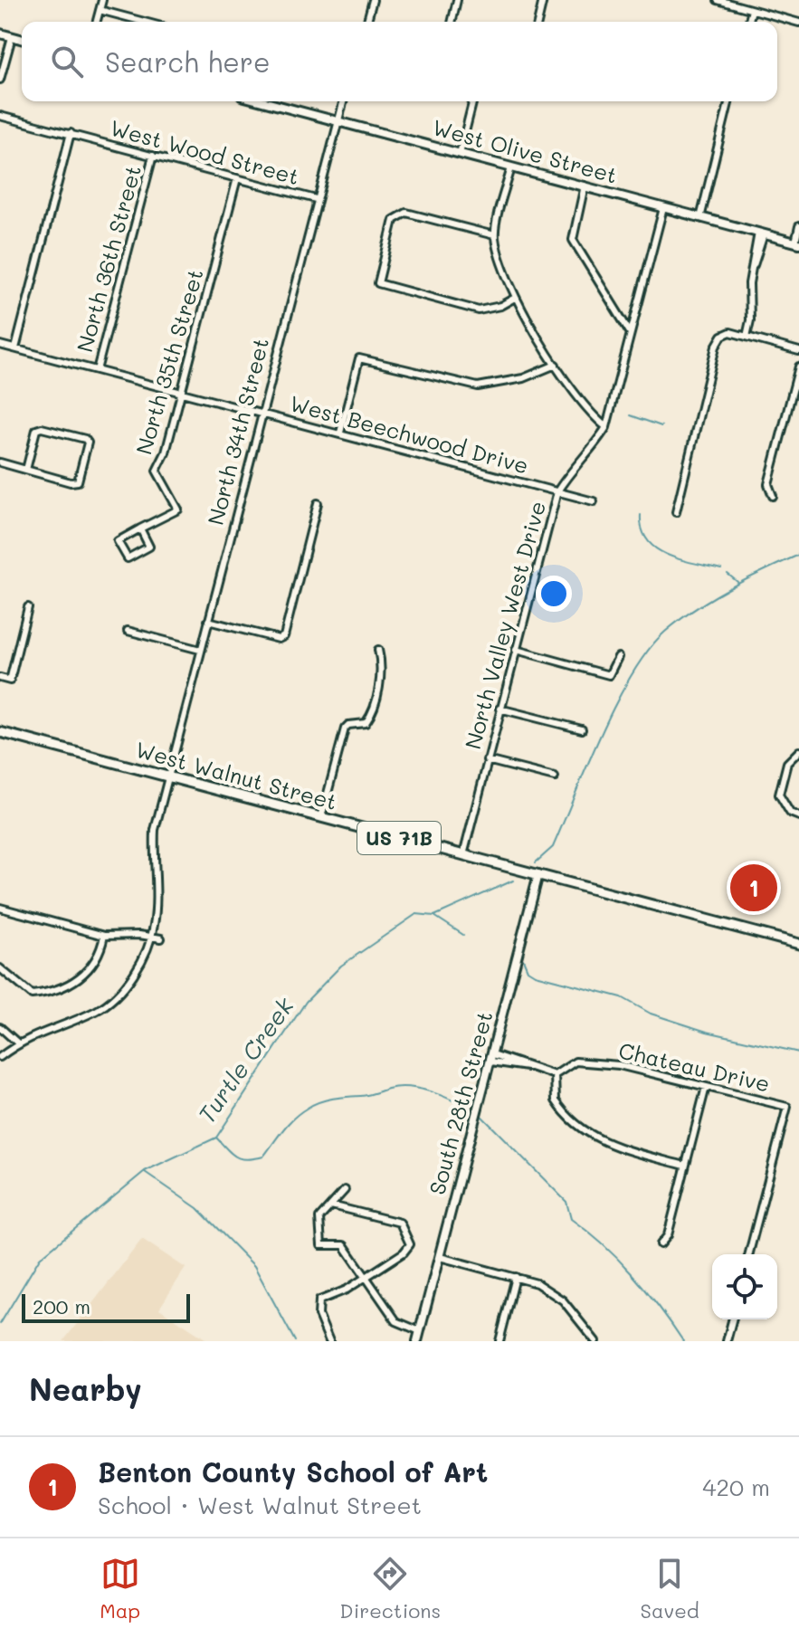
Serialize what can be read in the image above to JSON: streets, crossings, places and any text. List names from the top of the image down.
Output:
{
  "streets": {
    "main road": [
      "West Olive Street",
      "West Walnut Street",
      "US 71B",
      "South 28th Street"
    ],
    "street": [
      "West Wood Street",
      "North 36th Street",
      "North 35th Street",
      "North 34th Street",
      "West Beechwood Drive",
      "North Valley West Drive",
      "Chateau Drive"
    ]
  },
  "crossings": [
    ["West Olive Street", "North 34th Street"],
    ["West Olive Street", "North Valley West Drive"],
    ["West Wood Street", "North 36th Street"],
    ["West Wood Street", "North 35th Street"],
    ["West Wood Street", "North 34th Street"],
    ["North 36th Street", "West Beechwood Drive"],
    ["North 35th Street", "West Beechwood Drive"],
    ["North 34th Street", "West Beechwood Drive"],
    ["North 34th Street", "West Walnut Street"],
    ["West Beechwood Drive", "North Valley West Drive"],
    ["North Valley West Drive", "West Walnut Street"],
    ["West Walnut Street", "South 28th Street"]
  ],
  "water": ["Turtle Creek"],
  "scale_bar": "200 m",
  "page": {
    "search": "Search here",
    "pins": "1",
    "scale": "200 m",
    "heading": "Nearby",
    "list": [
      {
        "mark": "1",
        "name": "Benton County School of Art",
        "note": "School · West Walnut Street",
        "value": "420 m"
      }
    ],
    "nav": ["Map", "Directions", "Saved"]
  }
}
